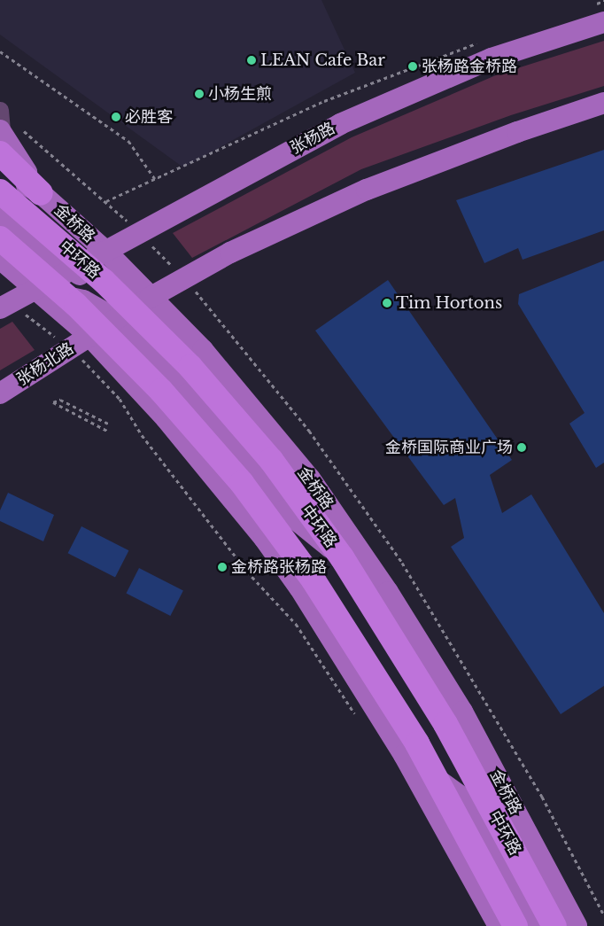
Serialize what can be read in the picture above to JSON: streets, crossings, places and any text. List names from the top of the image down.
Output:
{
  "streets": {
    "highway": ["中环路"],
    "main road": ["张杨路", "金桥路", "张杨北路"]
  },
  "crossings": [
    ["张杨路", "金桥路"]
  ],
  "places": [
    "LEAN Cafe Bar",
    "张杨路金桥路",
    "小杨生煎",
    "必胜客",
    "Tim Hortons",
    "金桥国际商业广场",
    "金桥路张杨路"
  ]
}
